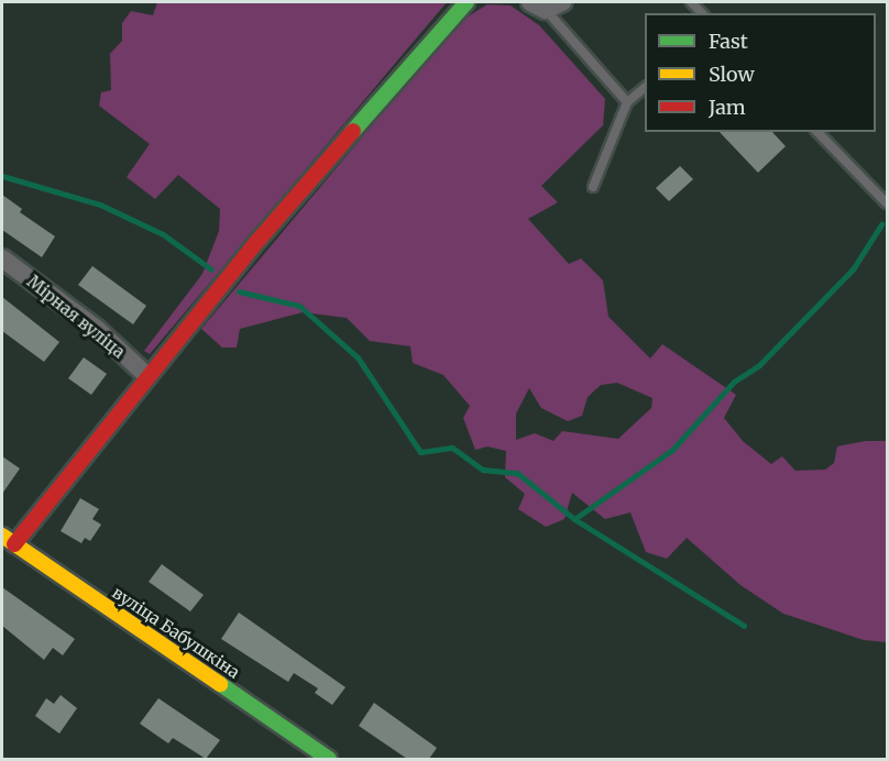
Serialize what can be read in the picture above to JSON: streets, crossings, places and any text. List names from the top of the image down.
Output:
{
  "streets": {
    "street": ["Мірная вуліца", "вуліца Бабушкіна"]
  },
  "legend": ["Fast", "Slow", "Jam"]
}
